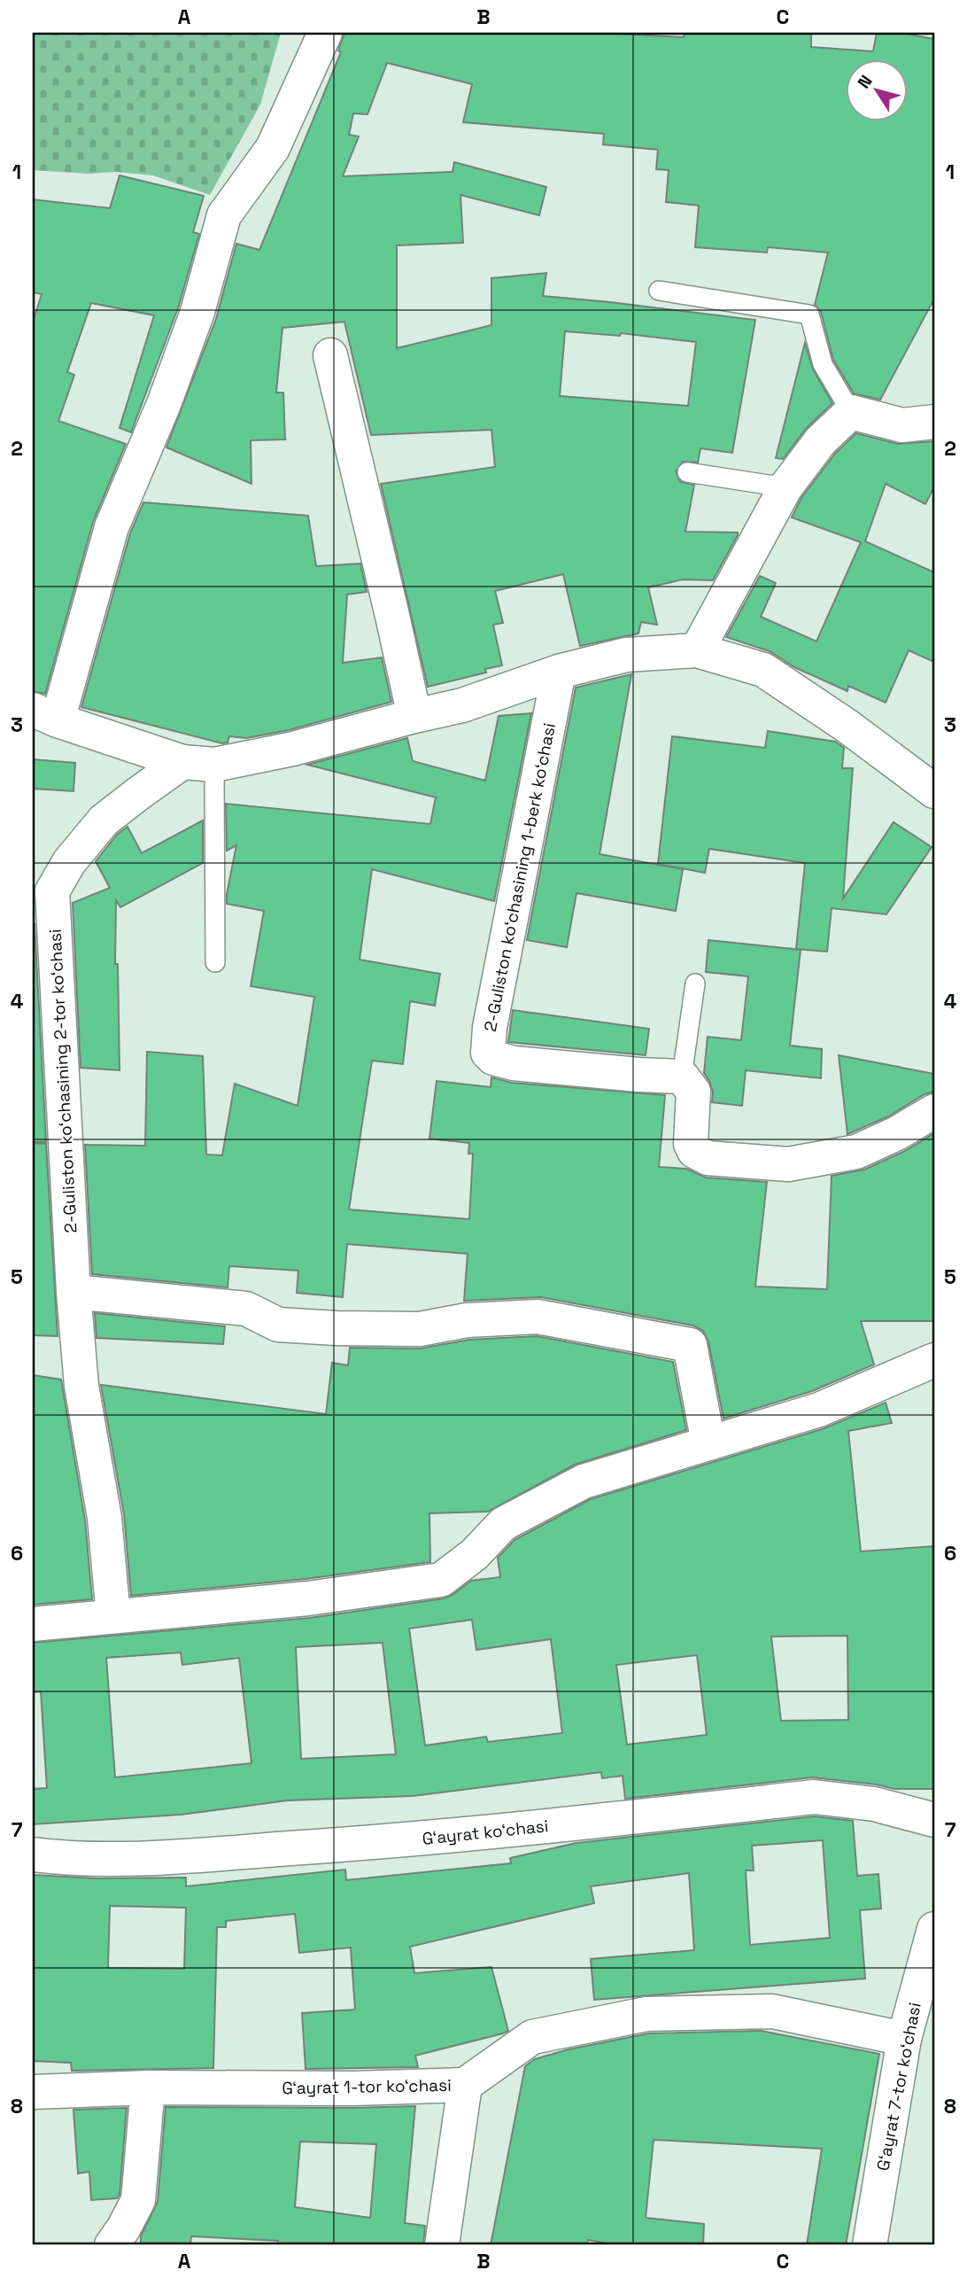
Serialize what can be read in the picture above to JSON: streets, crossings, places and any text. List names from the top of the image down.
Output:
{
  "streets": {
    "street": [
      "2-Guliston koʻchasining 1-berk koʻchasi",
      "2-Guliston koʻchasining 2-tor koʻchasi",
      "Gʻayrat koʻchasi",
      "Gʻayrat 1-tor koʻchasi",
      "Gʻayrat 7-tor koʻchasi"
    ]
  },
  "crossings": [
    ["Gʻayrat 1-tor koʻchasi", "Gʻayrat 7-tor koʻchasi"]
  ],
  "north": "top left",
  "grid": {
    "columns": ["A", "B", "C"],
    "rows": [
      "1",
      "2",
      "3",
      "4",
      "5",
      "6",
      "7",
      "8"
    ]
  }
}
